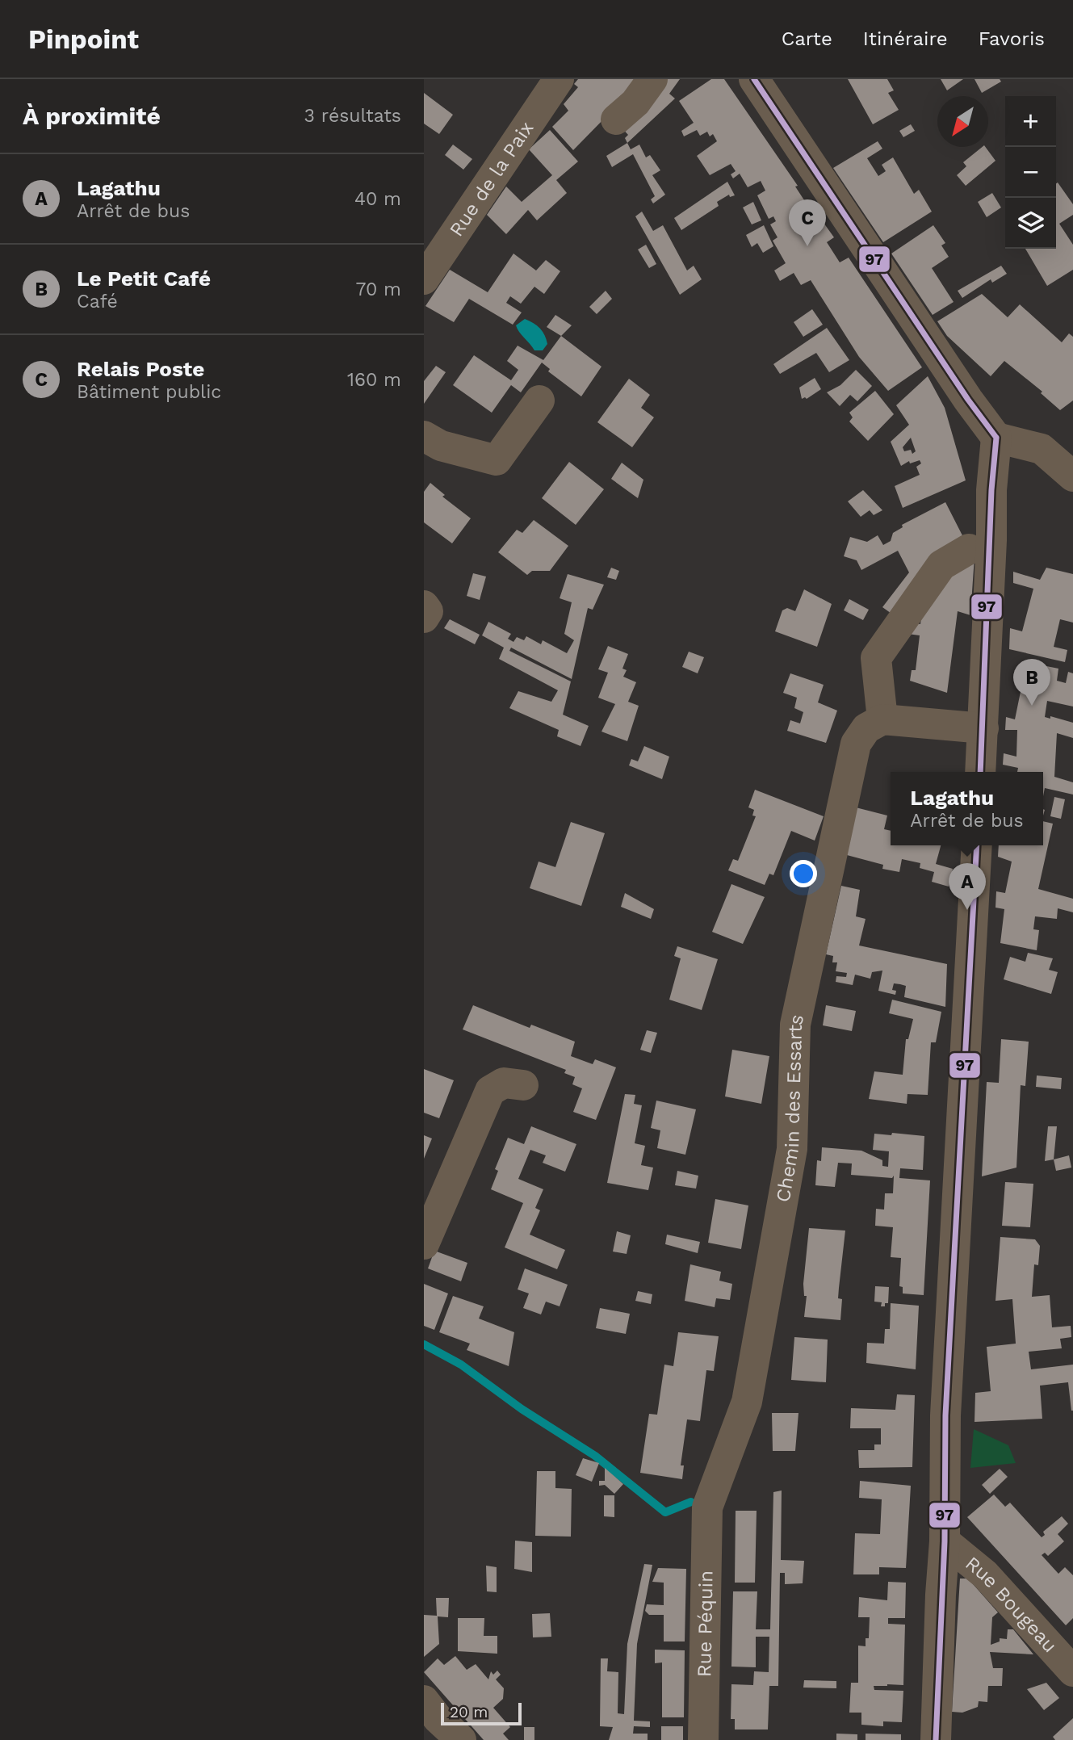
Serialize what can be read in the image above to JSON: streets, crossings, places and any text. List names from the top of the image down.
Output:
{
  "streets": {
    "street": [
      "Rue de la Paix",
      "Chemin des Essarts",
      "Rue Bougeau",
      "Rue Péquin"
    ]
  },
  "crossings": [
    ["Chemin des Essarts", "Rue Péquin"]
  ],
  "lines": ["transit line 97"],
  "scale_bar": "20 m",
  "north": "bottom left",
  "page": {
    "header": "Pinpoint",
    "nav": ["Carte", "Itinéraire", "Favoris"],
    "heading": ["À proximité", "3 résultats"],
    "map_buttons": ["+", "−"],
    "list": [
      {
        "mark": "A",
        "name": "Lagathu",
        "note": "Arrêt de bus",
        "value": "40 m"
      },
      {
        "mark": "B",
        "name": "Le Petit Café",
        "note": "Café",
        "value": "70 m"
      },
      {
        "mark": "C",
        "name": "Relais Poste",
        "note": "Bâtiment public",
        "value": "160 m"
      }
    ],
    "pins": ["C", "B", "A"],
    "popup": ["Lagathu", "Arrêt de bus"],
    "scale": "20 m"
  }
}
